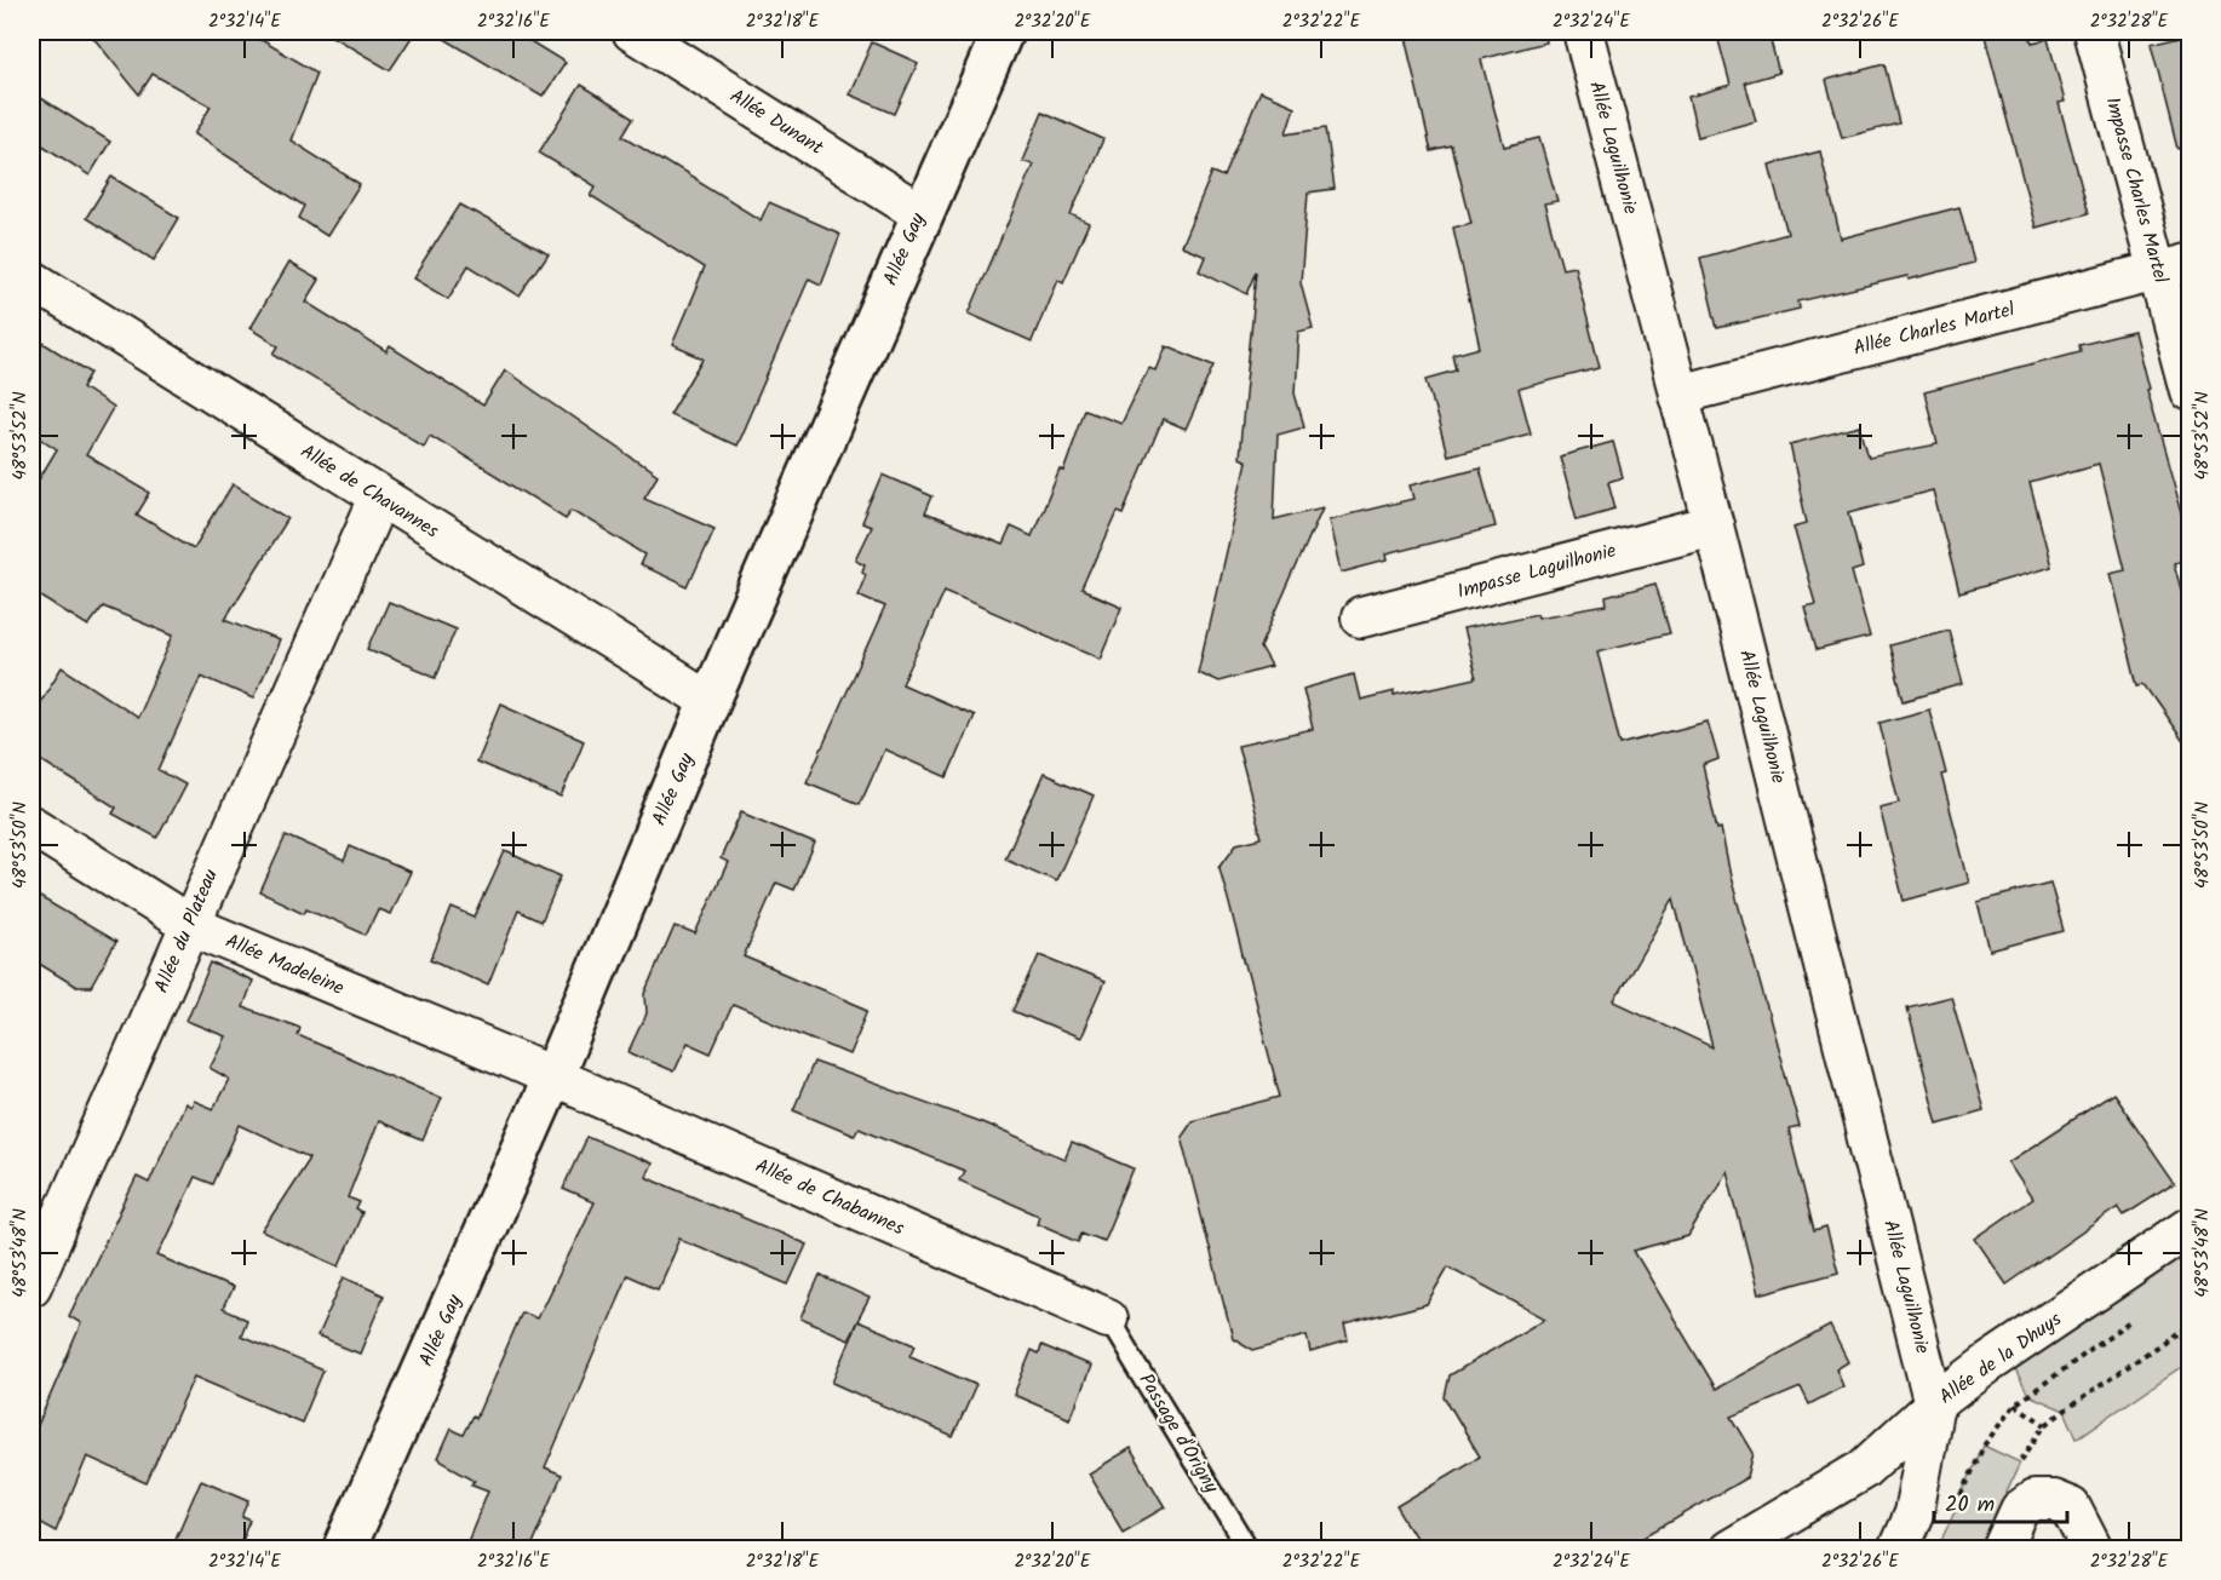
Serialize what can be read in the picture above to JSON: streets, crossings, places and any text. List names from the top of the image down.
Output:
{
  "streets": {
    "street": [
      "Allée Dunant",
      "Allée Laguilhonie",
      "Impasse Charles Martel",
      "Allée Gay",
      "Allée Charles Martel",
      "Allée de Chavannes",
      "Impasse Laguilhonie",
      "Allée du Plateau",
      "Allée Madeleine",
      "Allée de Chabannes",
      "Allée de la Dhuys"
    ],
    "lane": ["Passage d'Origny"]
  },
  "crossings": [
    ["Allée Dunant", "Allée Gay"],
    ["Allée Laguilhonie", "Allée Charles Martel"],
    ["Allée Laguilhonie", "Impasse Laguilhonie"],
    ["Allée Laguilhonie", "Allée de la Dhuys"],
    ["Impasse Charles Martel", "Allée Charles Martel"],
    ["Allée Gay", "Allée de Chavannes"],
    ["Allée Gay", "Allée Madeleine"],
    ["Allée Gay", "Allée de Chabannes"],
    ["Allée de Chavannes", "Allée du Plateau"],
    ["Allée du Plateau", "Allée Madeleine"],
    ["Allée Madeleine", "Allée de Chabannes"],
    ["Allée de Chabannes", "Passage d'Origny"]
  ],
  "scale_bar": "20 m",
  "coordinates": [
    "2°32'14\"E",
    "2°32'16\"E",
    "2°32'18\"E",
    "2°32'20\"E",
    "2°32'22\"E",
    "2°32'24\"E",
    "2°32'26\"E",
    "2°32'28\"E",
    "48°53'52\"N",
    "48°53'50\"N",
    "48°53'48\"N"
  ]
}
